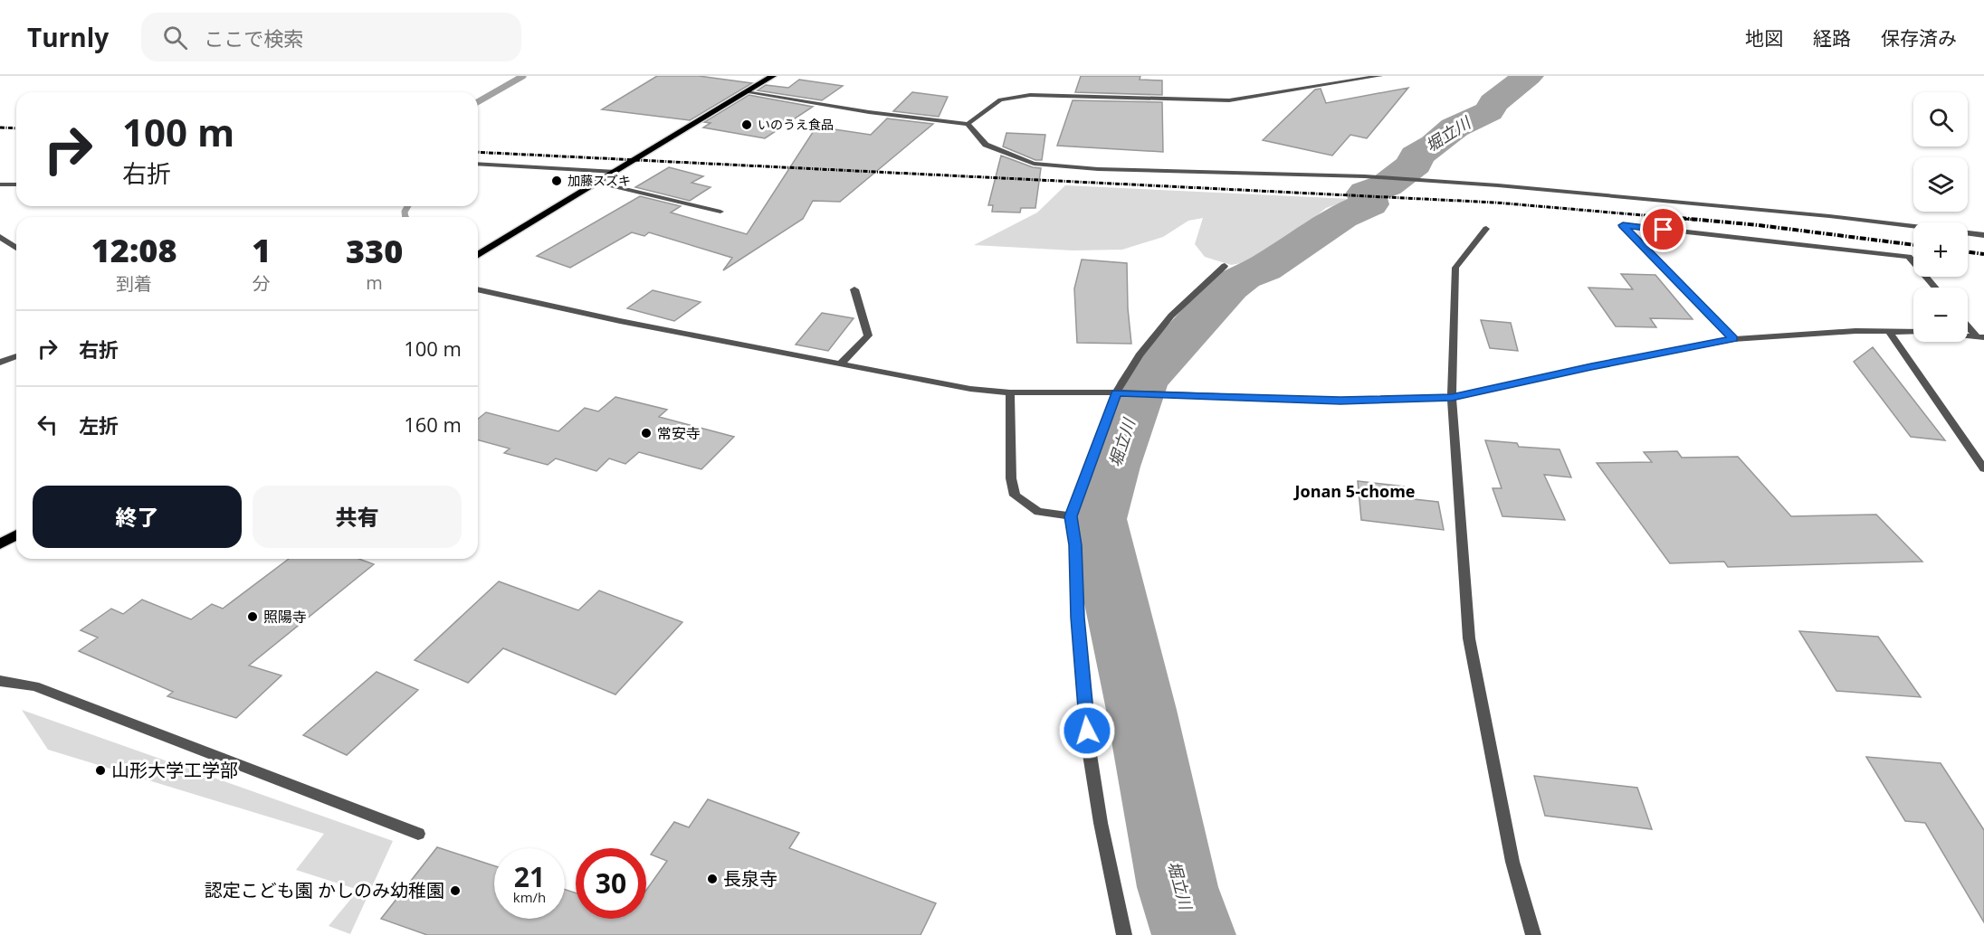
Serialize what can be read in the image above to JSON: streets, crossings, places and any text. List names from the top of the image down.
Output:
{
  "districts": ["Jonan 5-chome"],
  "water": ["堀立川"],
  "places": [
    "いのうえ食品",
    "加藤スズキ",
    "常安寺",
    "照陽寺",
    "山形大学工学部",
    "長泉寺",
    "認定こども園 かしのみ幼稚園"
  ],
  "page": {
    "header": "Turnly",
    "search": "ここで検索",
    "nav": ["地図", "経路", "保存済み"],
    "map_buttons": ["+", "−"],
    "turn": ["100 m", "右折"],
    "eta": [
      "12:08",
      "到着",
      "1",
      "分",
      "330",
      "m"
    ],
    "list": [
      {
        "name": "右折",
        "value": "100 m"
      },
      {
        "name": "左折",
        "value": "160 m"
      }
    ],
    "buttons": ["終了", "共有"],
    "speed": "21 km/h",
    "limit": "30"
  }
}
